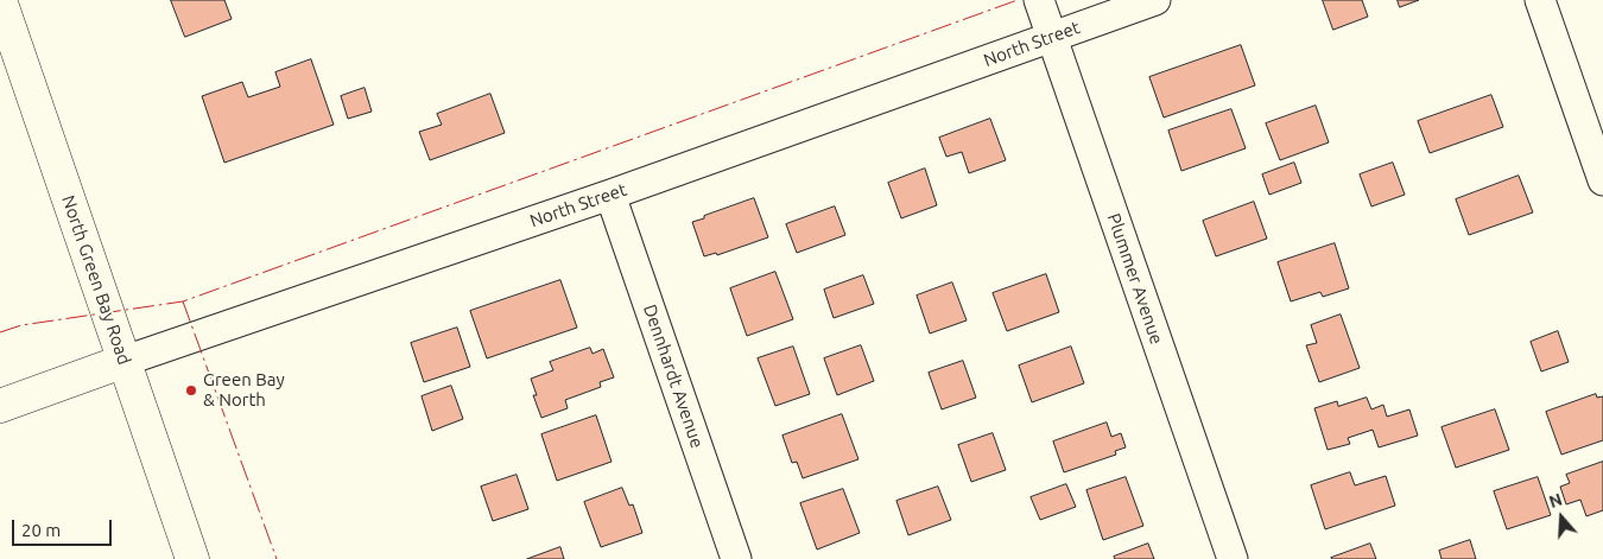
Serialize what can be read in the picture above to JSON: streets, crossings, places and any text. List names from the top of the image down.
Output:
{
  "streets": {
    "main road": ["North Street", "North Green Bay Road"],
    "street": ["Plummer Avenue", "Dennhardt Avenue"]
  },
  "crossings": [
    ["North Street", "Plummer Avenue"],
    ["North Street", "North Green Bay Road"],
    ["North Street", "Dennhardt Avenue"]
  ],
  "places": ["Green Bay & North"],
  "scale_bar": "20 m",
  "north": "top"
}
